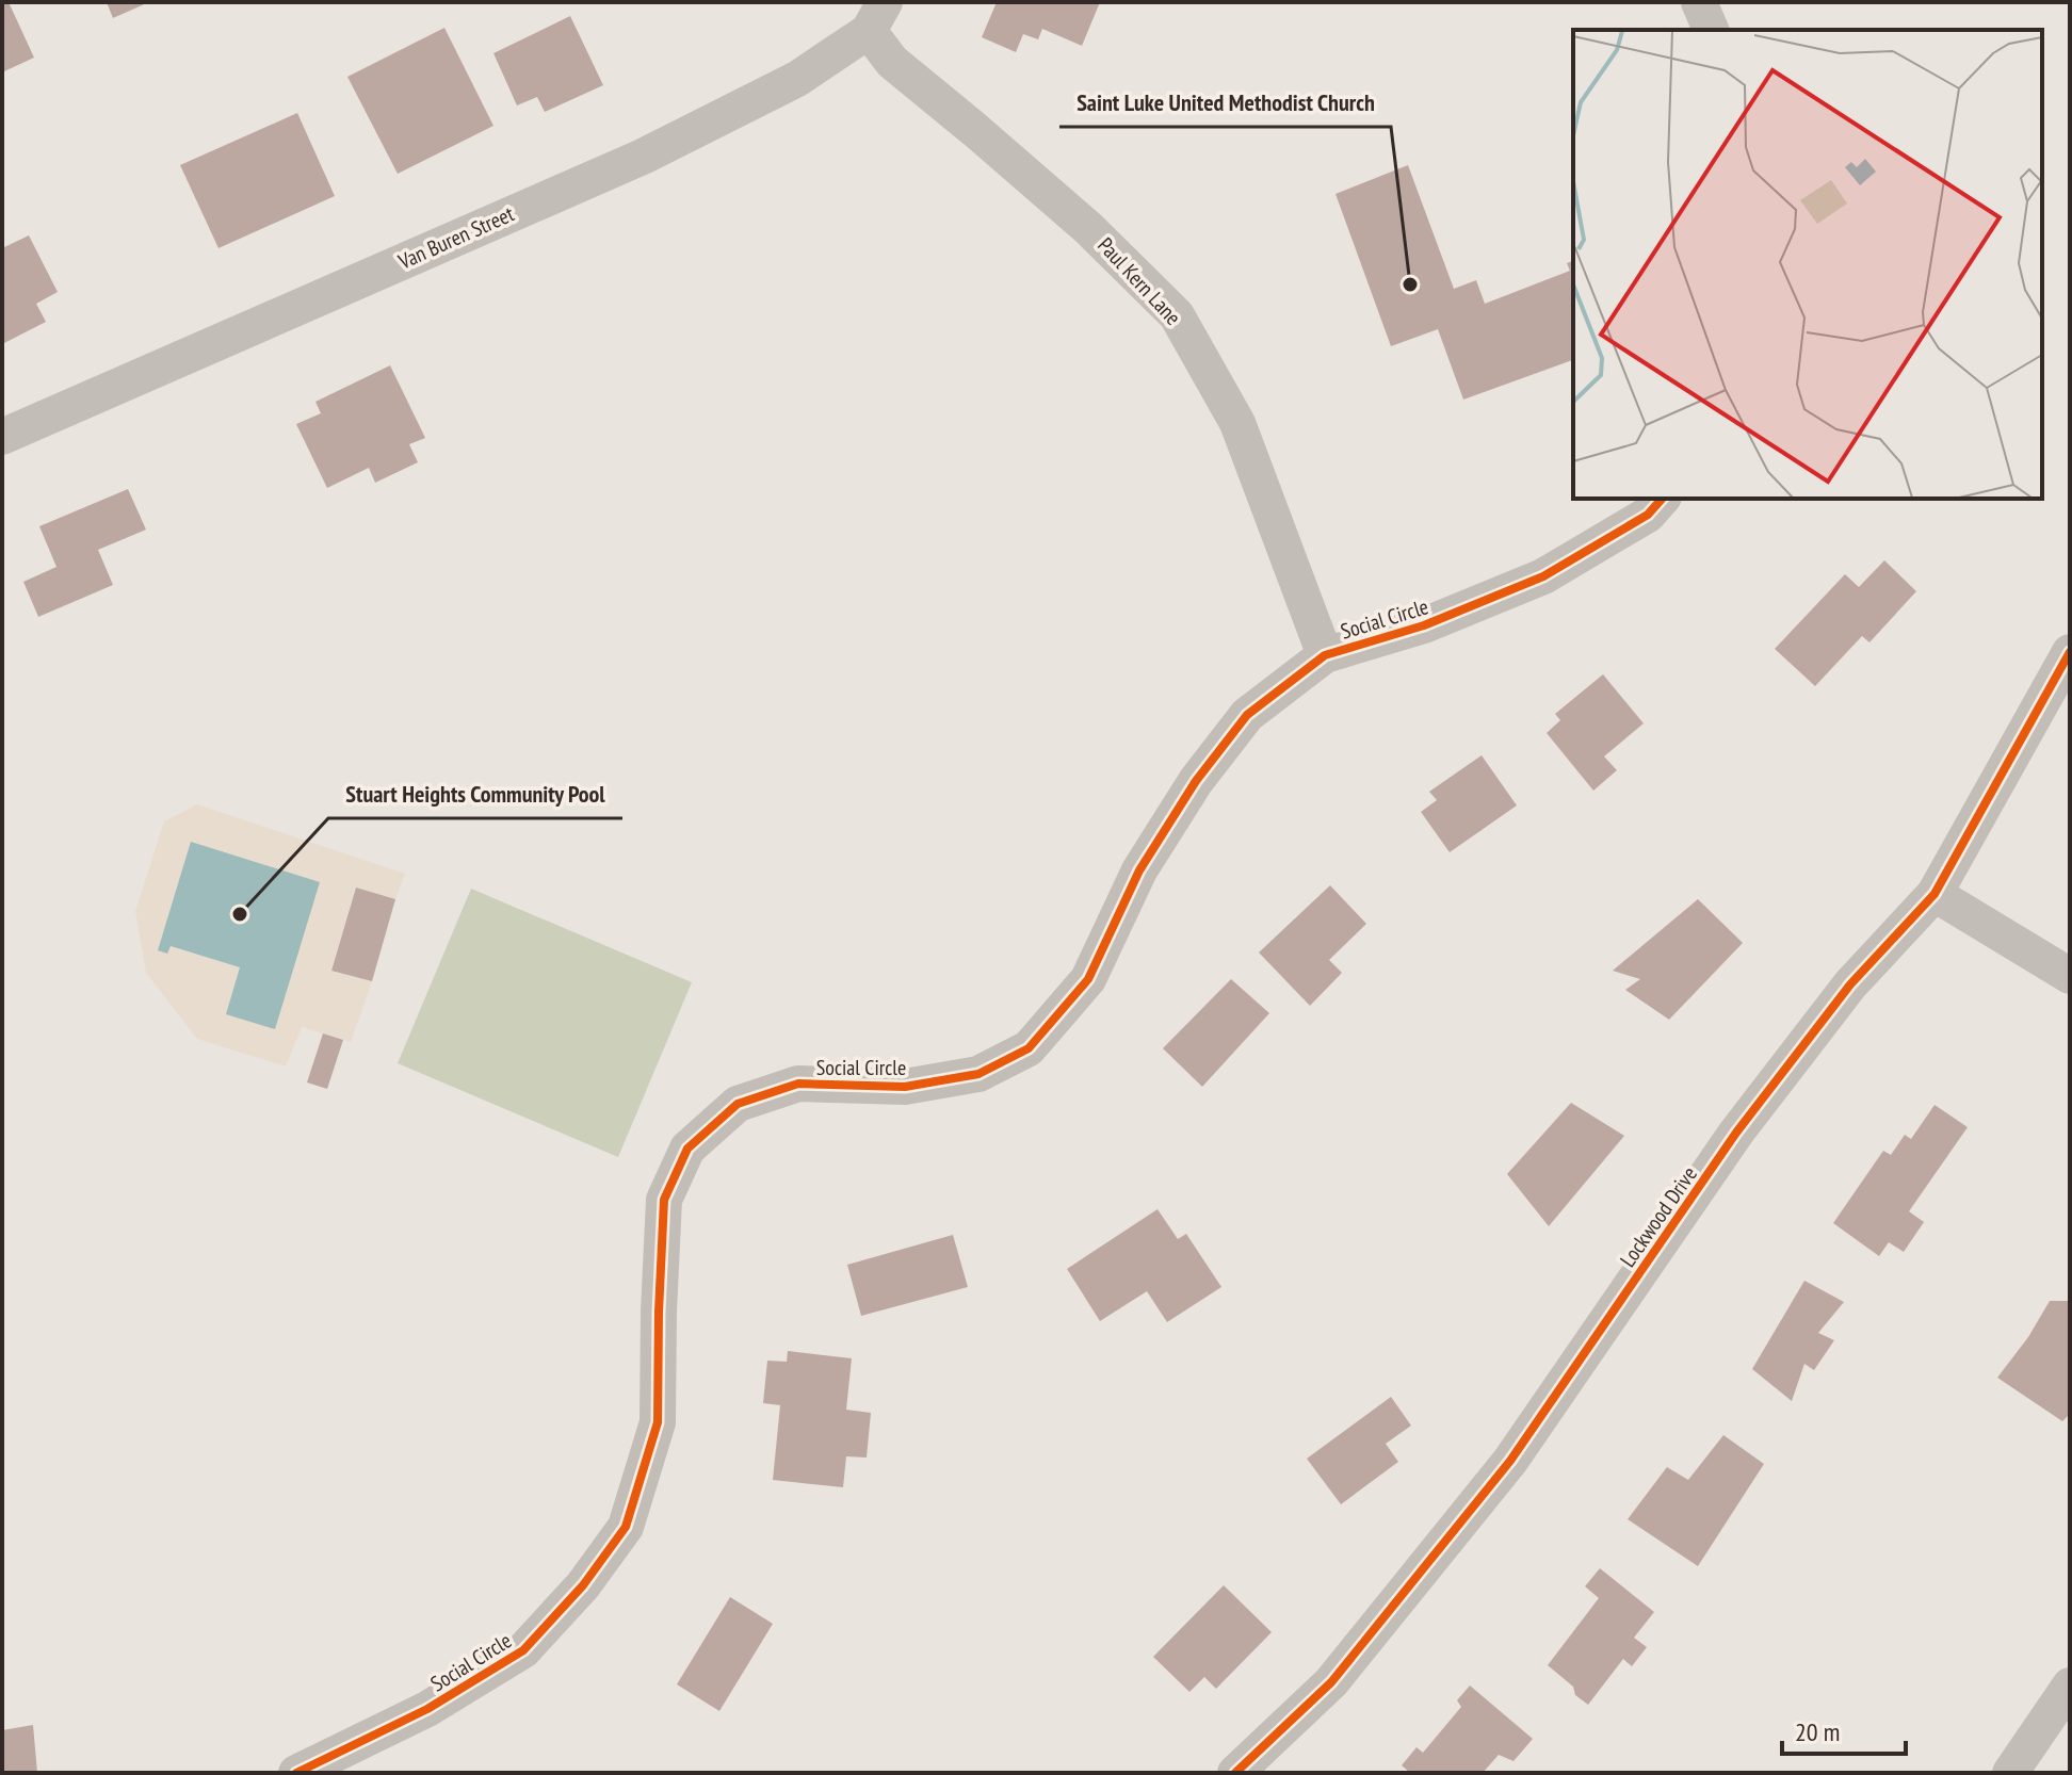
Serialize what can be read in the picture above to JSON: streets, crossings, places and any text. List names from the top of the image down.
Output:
{
  "streets": {
    "street": [
      "Van Buren Street",
      "Paul Kern Lane",
      "Social Circle",
      "Lockwood Drive"
    ]
  },
  "crossings": [
    ["Van Buren Street", "Paul Kern Lane"],
    ["Paul Kern Lane", "Social Circle"]
  ],
  "places": ["Saint Luke United Methodist Church", "Stuart Heights Community Pool"],
  "scale_bar": "20 m"
}
